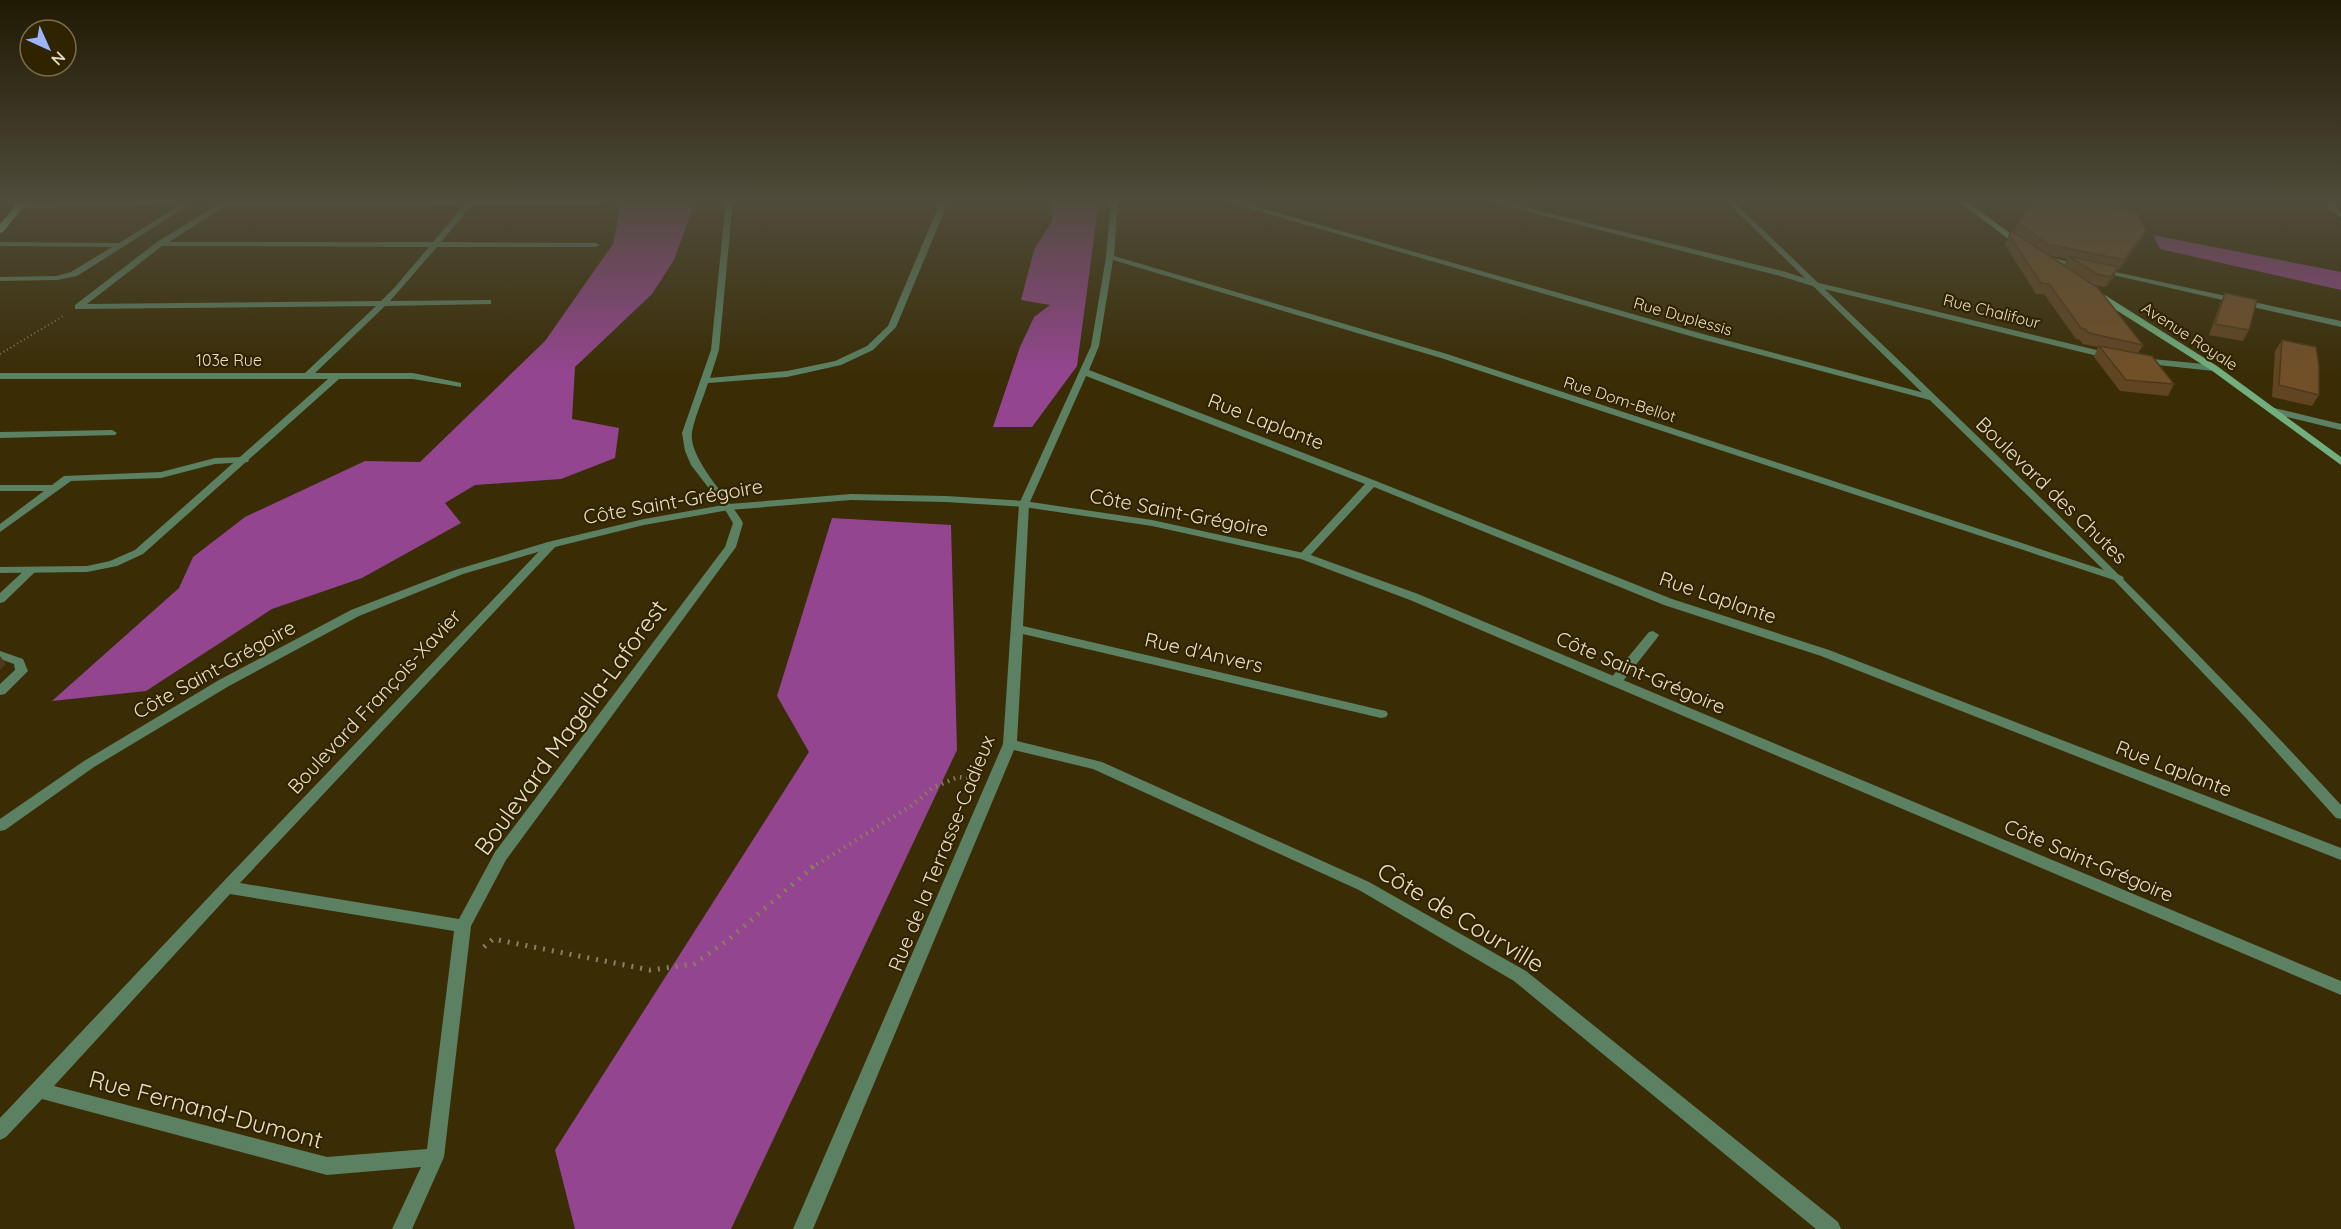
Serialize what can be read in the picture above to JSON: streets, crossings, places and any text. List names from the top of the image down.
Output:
{
  "streets": {
    "main road": ["Avenue Royale"],
    "street": [
      "Rue Chalifour",
      "Rue Duplessis",
      "103e Rue",
      "Rue Dom-Bellot",
      "Rue Laplante",
      "Boulevard des Chutes",
      "Côte Saint-Grégoire",
      "Rue d'Anvers",
      "Boulevard François-Xavier",
      "Boulevard Magella-Laforest",
      "Rue de la Terrasse-Cadieux",
      "Côte de Courville",
      "Rue Fernand-Dumont"
    ]
  },
  "crossings": [
    ["Rue Chalifour", "Boulevard des Chutes"],
    ["Rue Duplessis", "Boulevard des Chutes"],
    ["Rue Dom-Bellot", "Boulevard des Chutes"],
    ["Rue Laplante", "Rue de la Terrasse-Cadieux"],
    ["Côte Saint-Grégoire", "Boulevard François-Xavier"],
    ["Côte Saint-Grégoire", "Boulevard Magella-Laforest"],
    ["Côte Saint-Grégoire", "Rue de la Terrasse-Cadieux"],
    ["Rue d'Anvers", "Rue de la Terrasse-Cadieux"],
    ["Boulevard François-Xavier", "Rue Fernand-Dumont"],
    ["Boulevard Magella-Laforest", "Rue Fernand-Dumont"],
    ["Rue de la Terrasse-Cadieux", "Côte de Courville"]
  ],
  "north": "bottom right"
}
